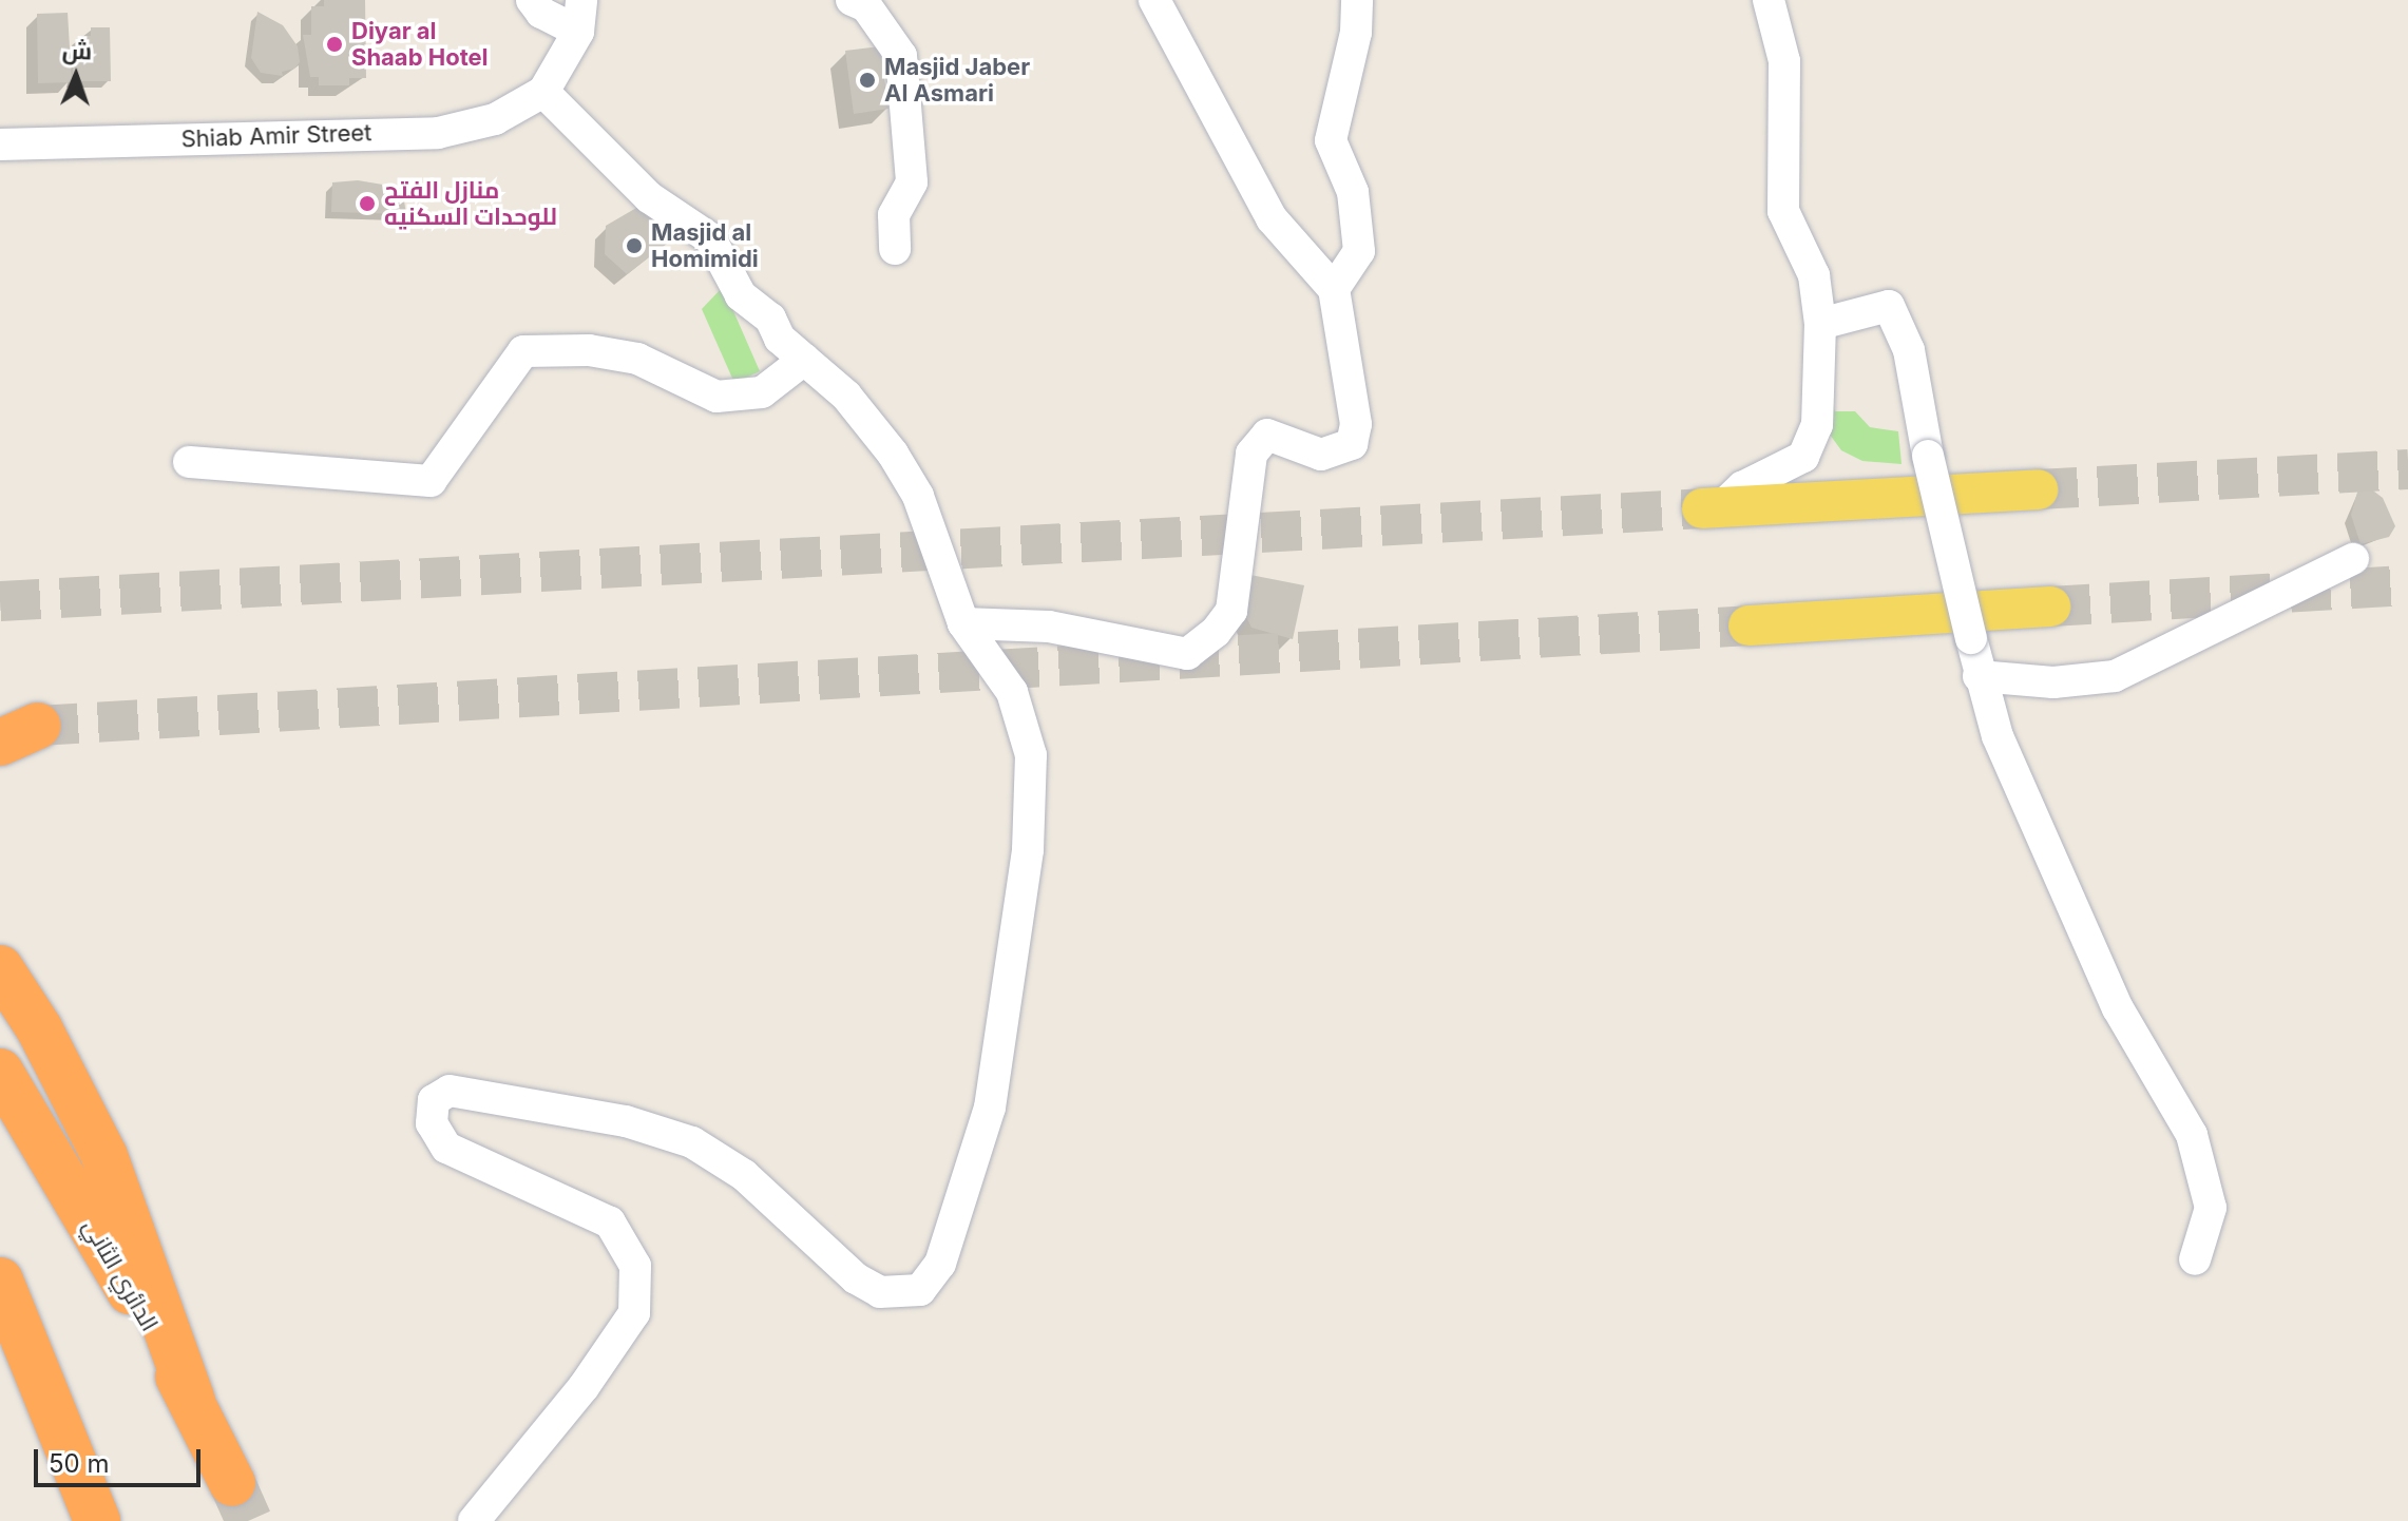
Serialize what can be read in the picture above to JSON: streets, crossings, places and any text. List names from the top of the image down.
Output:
{
  "streets": {
    "highway": ["الدائري الثاني"],
    "street": ["Shiab Amir Street"]
  },
  "places": [
    "Diyar al Shaab Hotel",
    "Masjid Jaber Al Asmari",
    "منازل الفتح للوحدات السكنيه",
    "Masjid al Homimidi"
  ],
  "scale_bar": "50 m",
  "north": "top"
}
